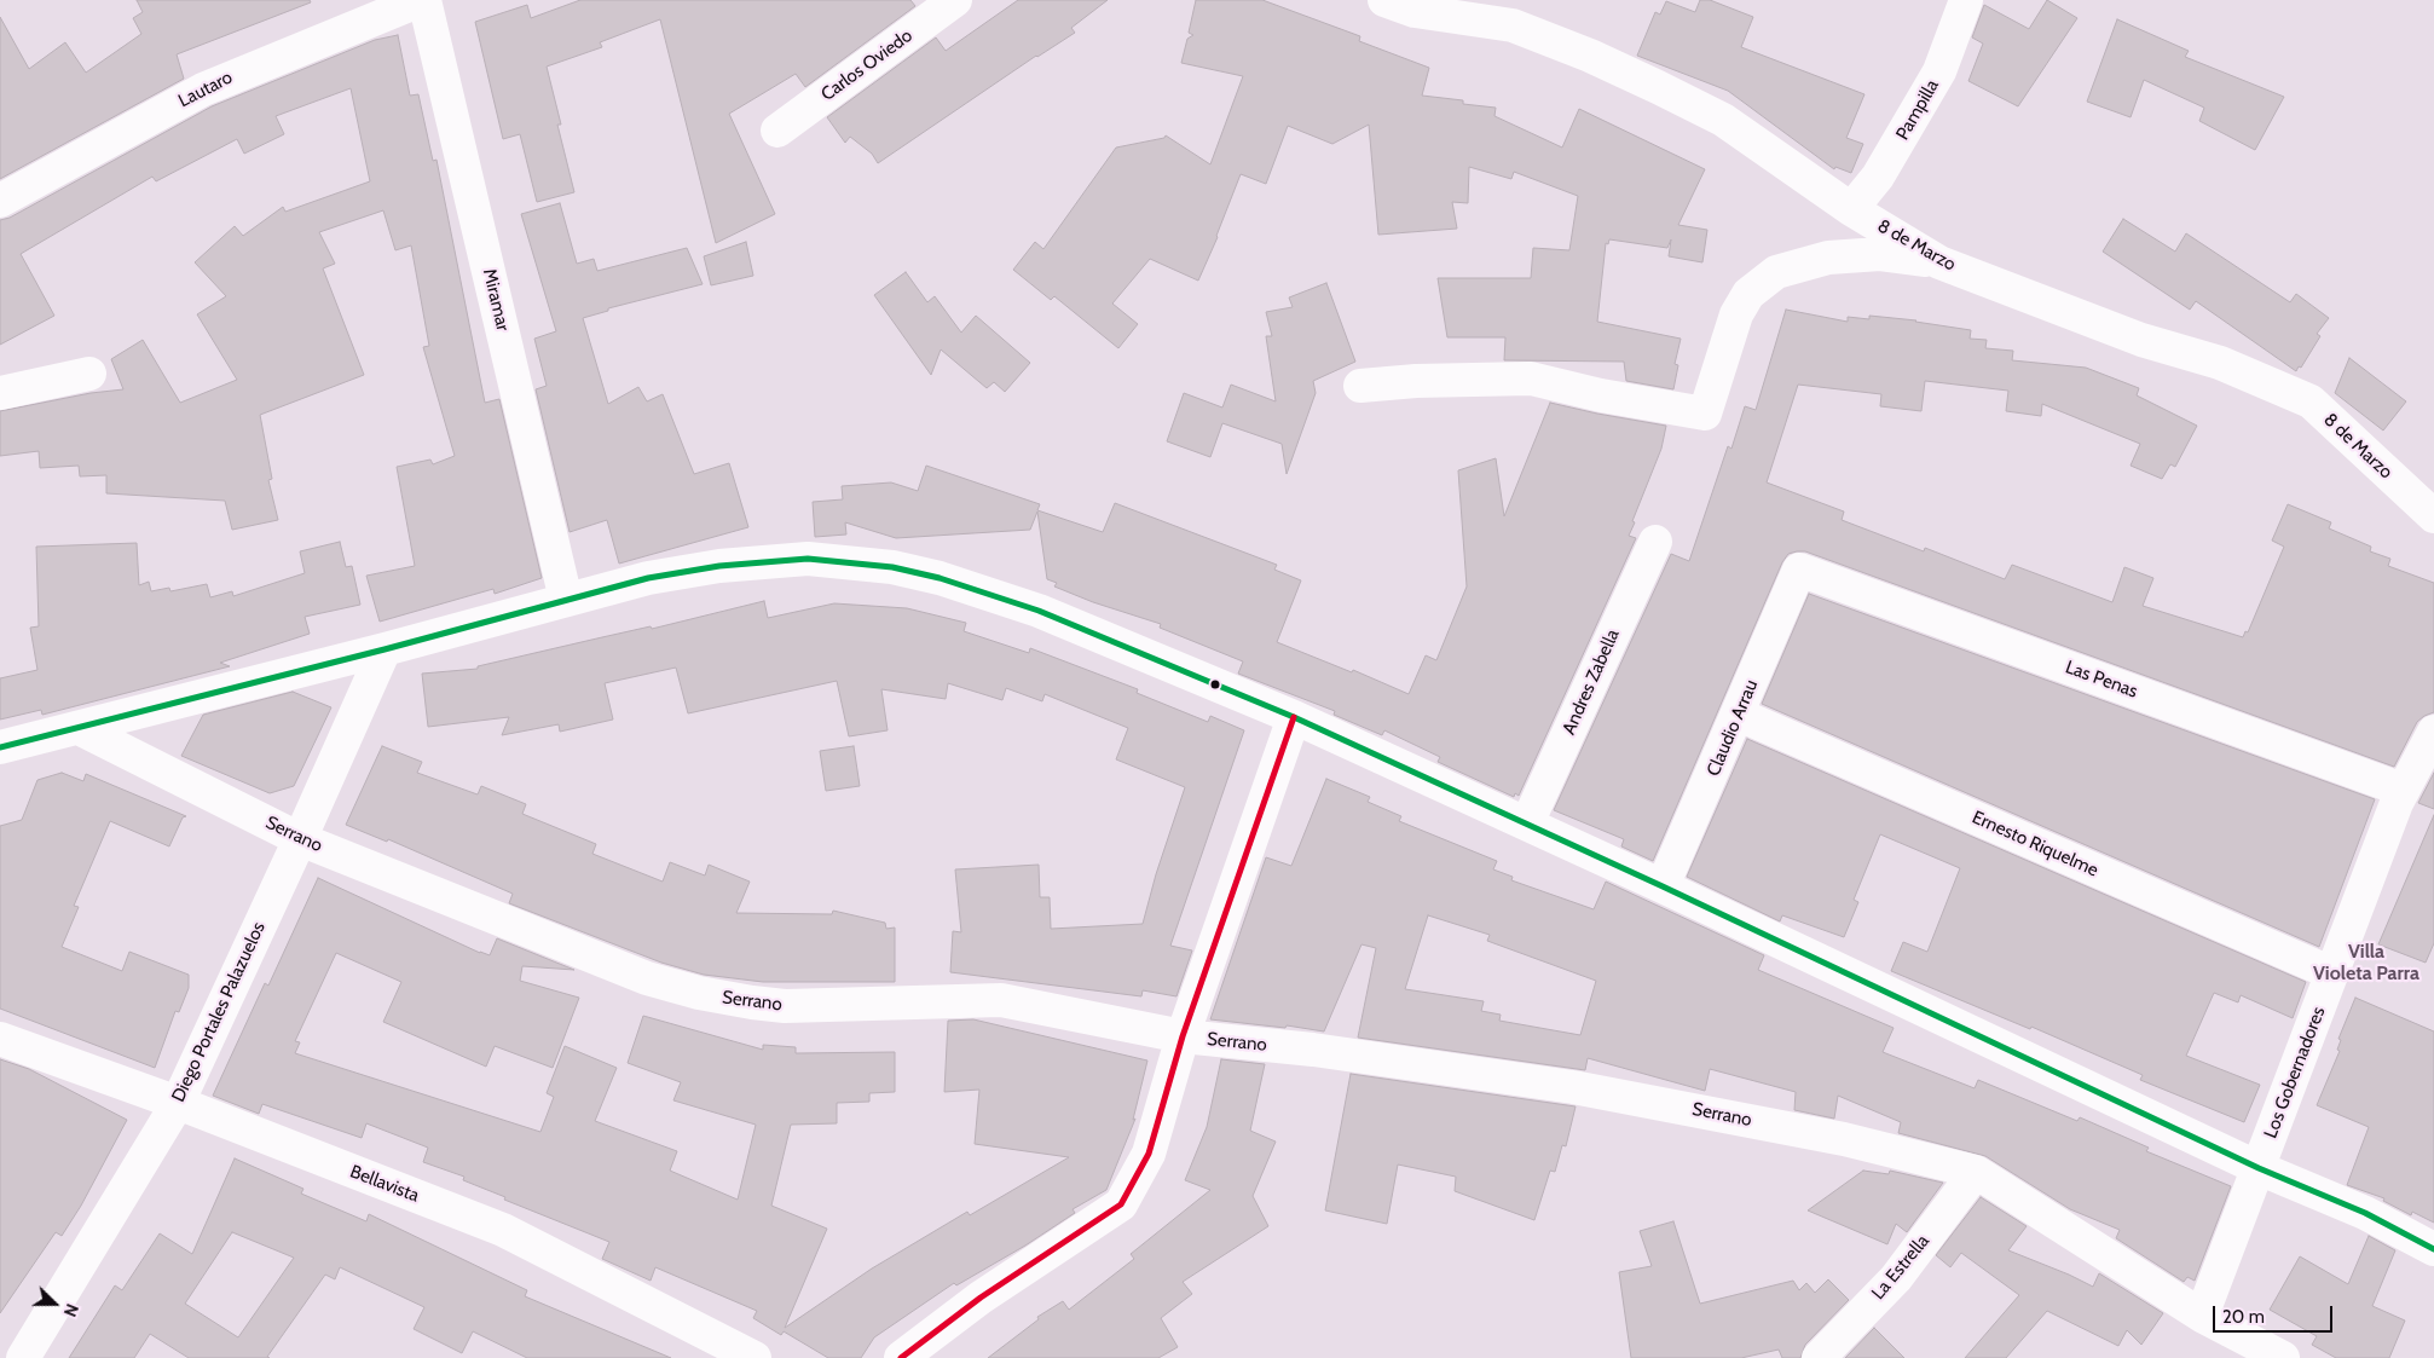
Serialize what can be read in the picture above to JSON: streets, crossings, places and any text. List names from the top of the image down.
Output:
{
  "streets": {
    "street": [
      "Carlos Oviedo",
      "Lautaro",
      "Pampilla",
      "8 de Marzo",
      "Miramar",
      "Las Penas",
      "Andres Zabella",
      "Claudio Arrau",
      "Serrano",
      "Ernesto Riquelme",
      "Diego Portales Palazuelos",
      "Los Gobernadores",
      "Bellavista",
      "La Estrella"
    ]
  },
  "crossings": [
    ["Lautaro", "Miramar"],
    ["Pampilla", "8 de Marzo"],
    ["Las Penas", "Claudio Arrau"],
    ["Las Penas", "Los Gobernadores"],
    ["Claudio Arrau", "Ernesto Riquelme"],
    ["Serrano", "Diego Portales Palazuelos"],
    ["Serrano", "Los Gobernadores"],
    ["Serrano", "La Estrella"],
    ["Ernesto Riquelme", "Los Gobernadores"],
    ["Diego Portales Palazuelos", "Bellavista"]
  ],
  "districts": ["Villa Violeta Parra"],
  "scale_bar": "20 m",
  "north": "right"
}
